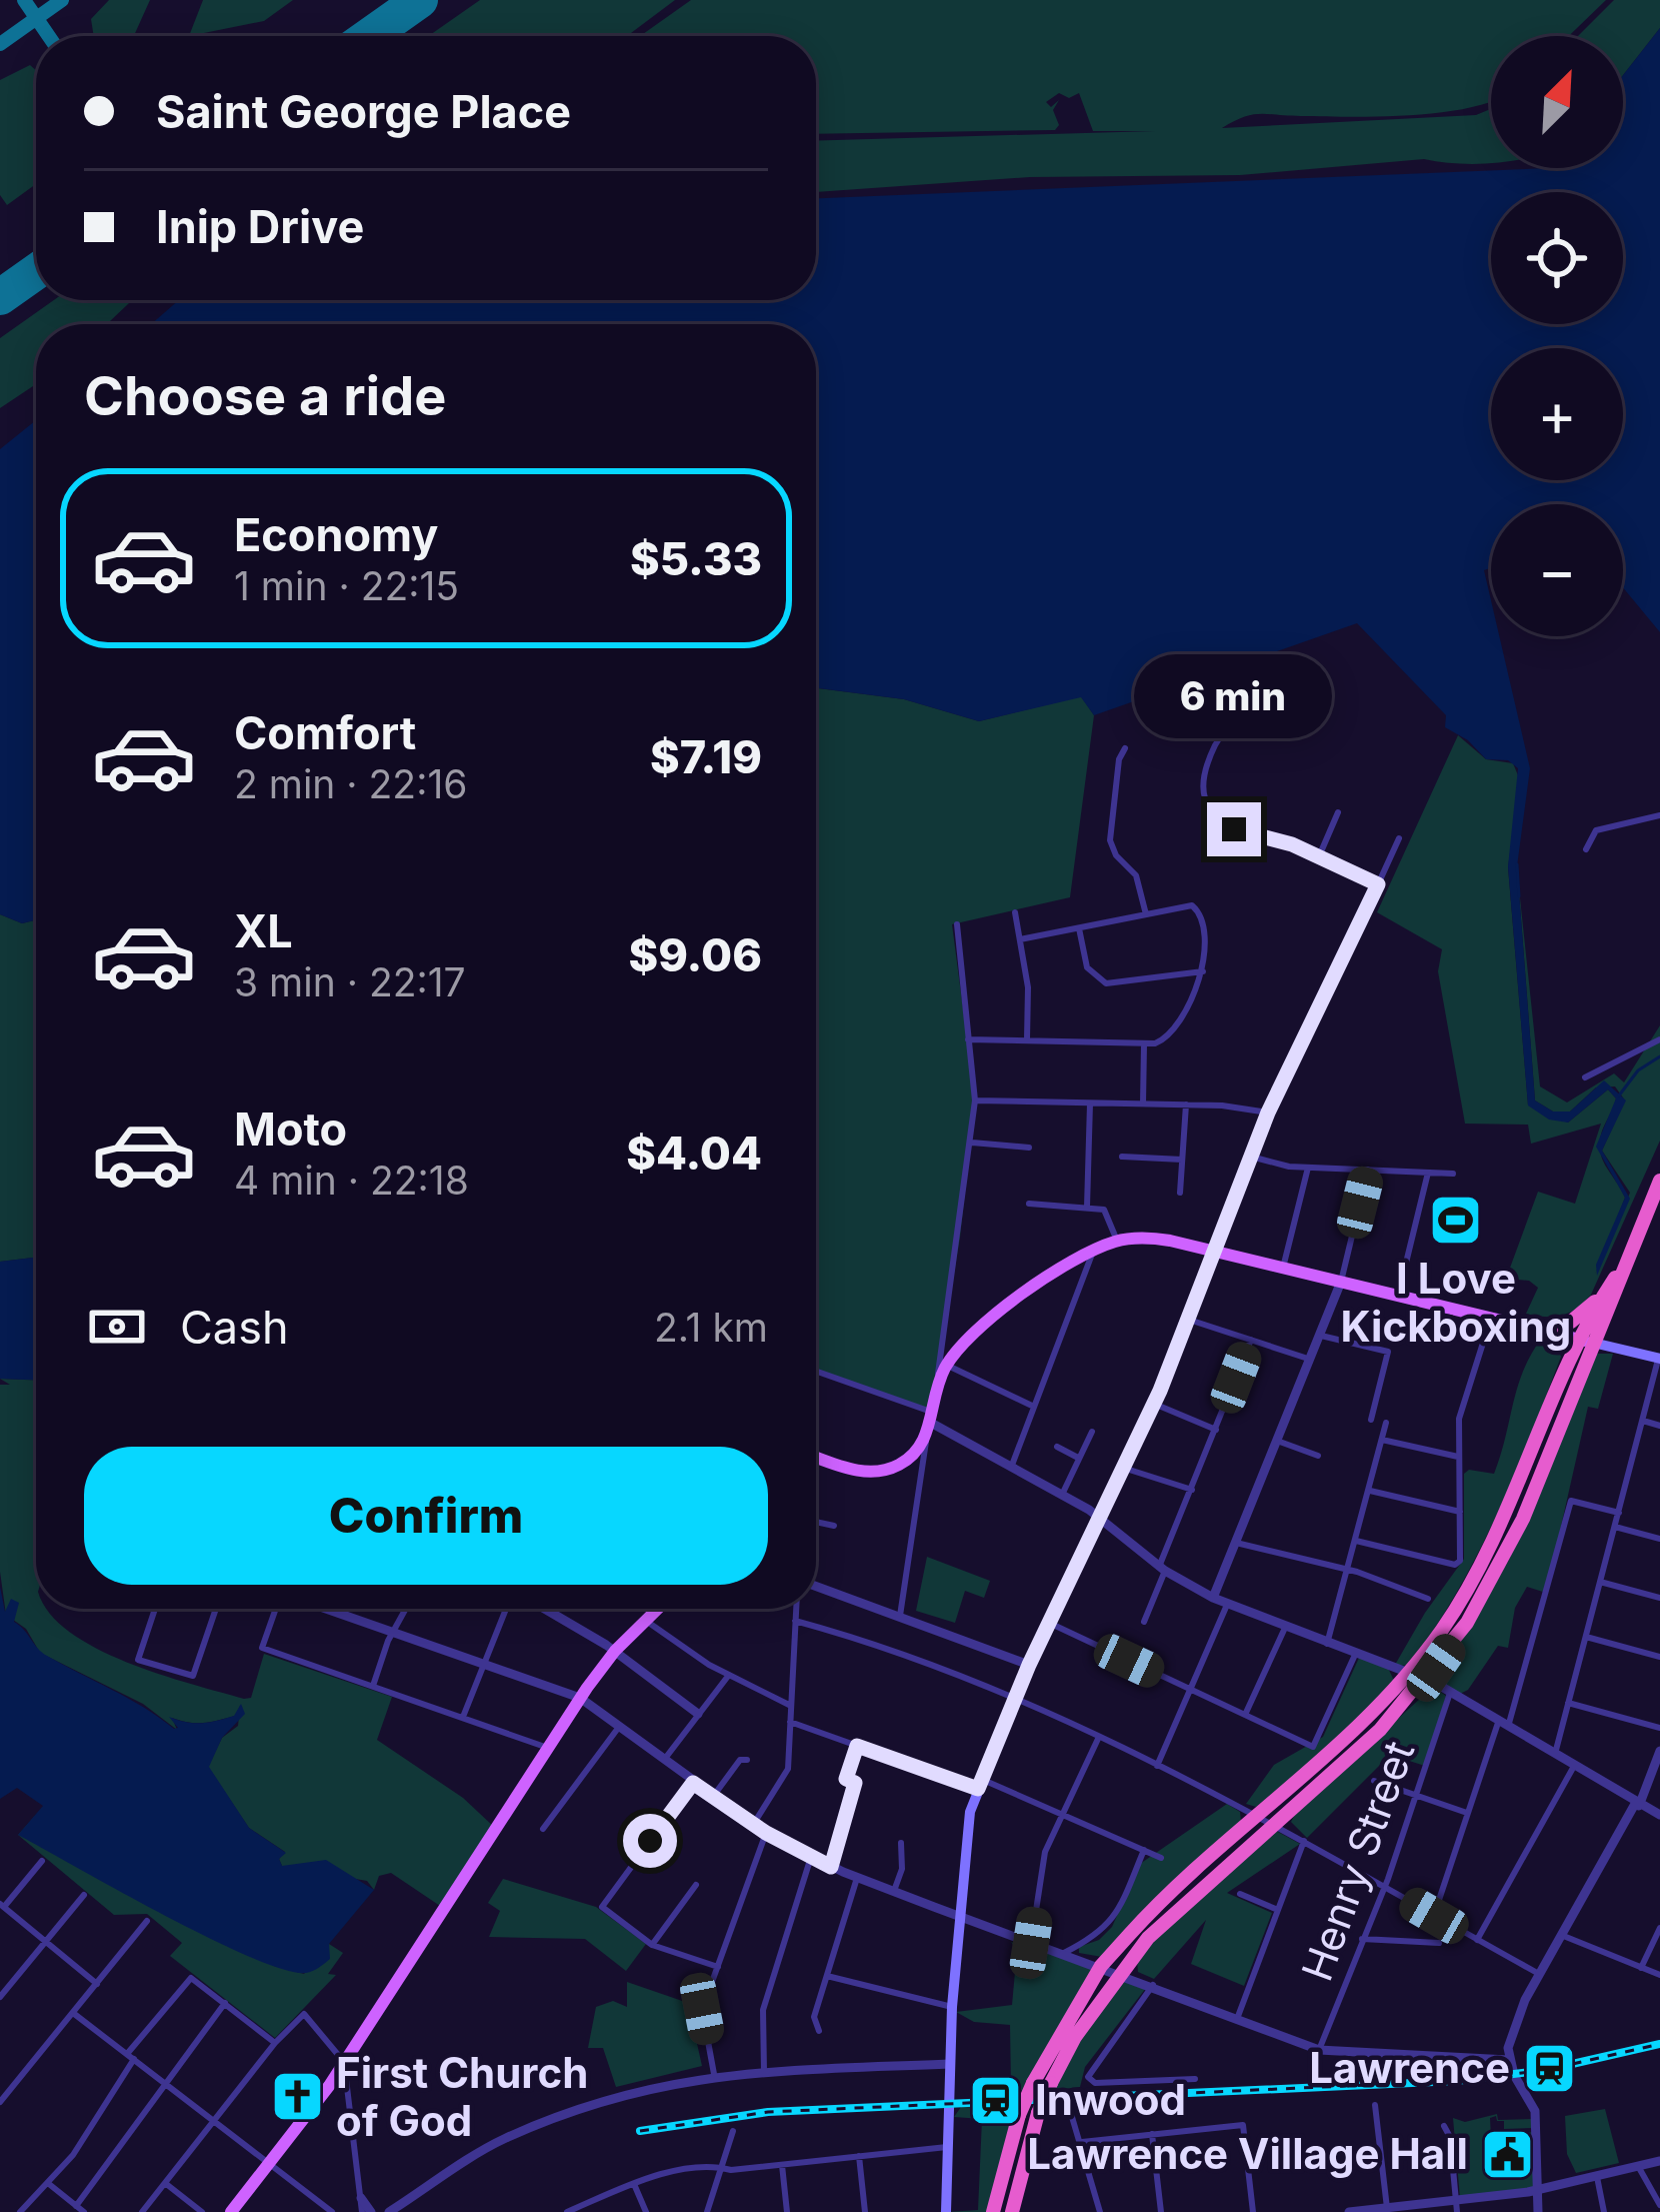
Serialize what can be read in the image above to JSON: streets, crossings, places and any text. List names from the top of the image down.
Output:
{
  "streets": {
    "street": ["Henry Street"]
  },
  "places": {
    "sports": ["I Love Kickboxing"],
    "station": ["Lawrence", "Inwood"],
    "church": ["First Church of God"],
    "public building": ["Lawrence Village Hall"]
  },
  "north": "top right",
  "page": {
    "map_buttons": ["+", "−"],
    "banner": ["Saint George Place", "Inip Drive"],
    "heading": "Choose a ride",
    "list": [
      {
        "name": "Economy",
        "note": "1 min · 22:15",
        "value": "$5.33"
      },
      {
        "name": "Comfort",
        "note": "2 min · 22:16",
        "value": "$7.19"
      },
      {
        "name": "XL",
        "note": "3 min · 22:17",
        "value": "$9.06"
      },
      {
        "name": "Moto",
        "note": "4 min · 22:18",
        "value": "$4.04"
      }
    ],
    "bubble": "6 min",
    "pay": ["Cash", "2.1 km"],
    "buttons": "Confirm"
  }
}
